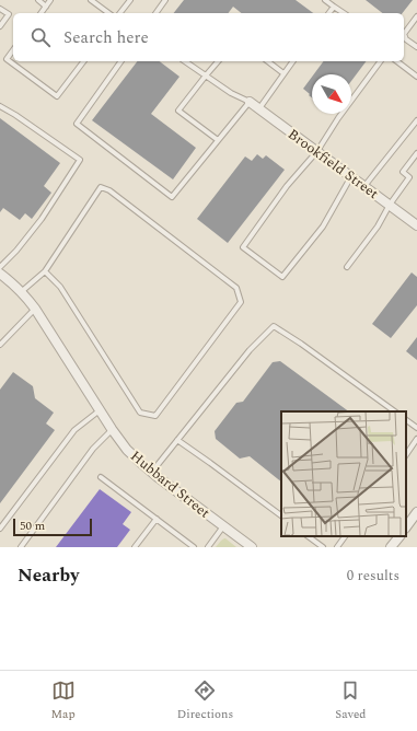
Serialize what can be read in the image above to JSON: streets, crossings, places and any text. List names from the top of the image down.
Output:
{
  "streets": {
    "street": ["Brookfield Street", "Hubbard Street"]
  },
  "scale_bar": "50 m",
  "north": "bottom right",
  "page": {
    "search": "Search here",
    "scale": "50 m",
    "heading": ["Nearby", "0 results"],
    "nav": ["Map", "Directions", "Saved"]
  }
}
